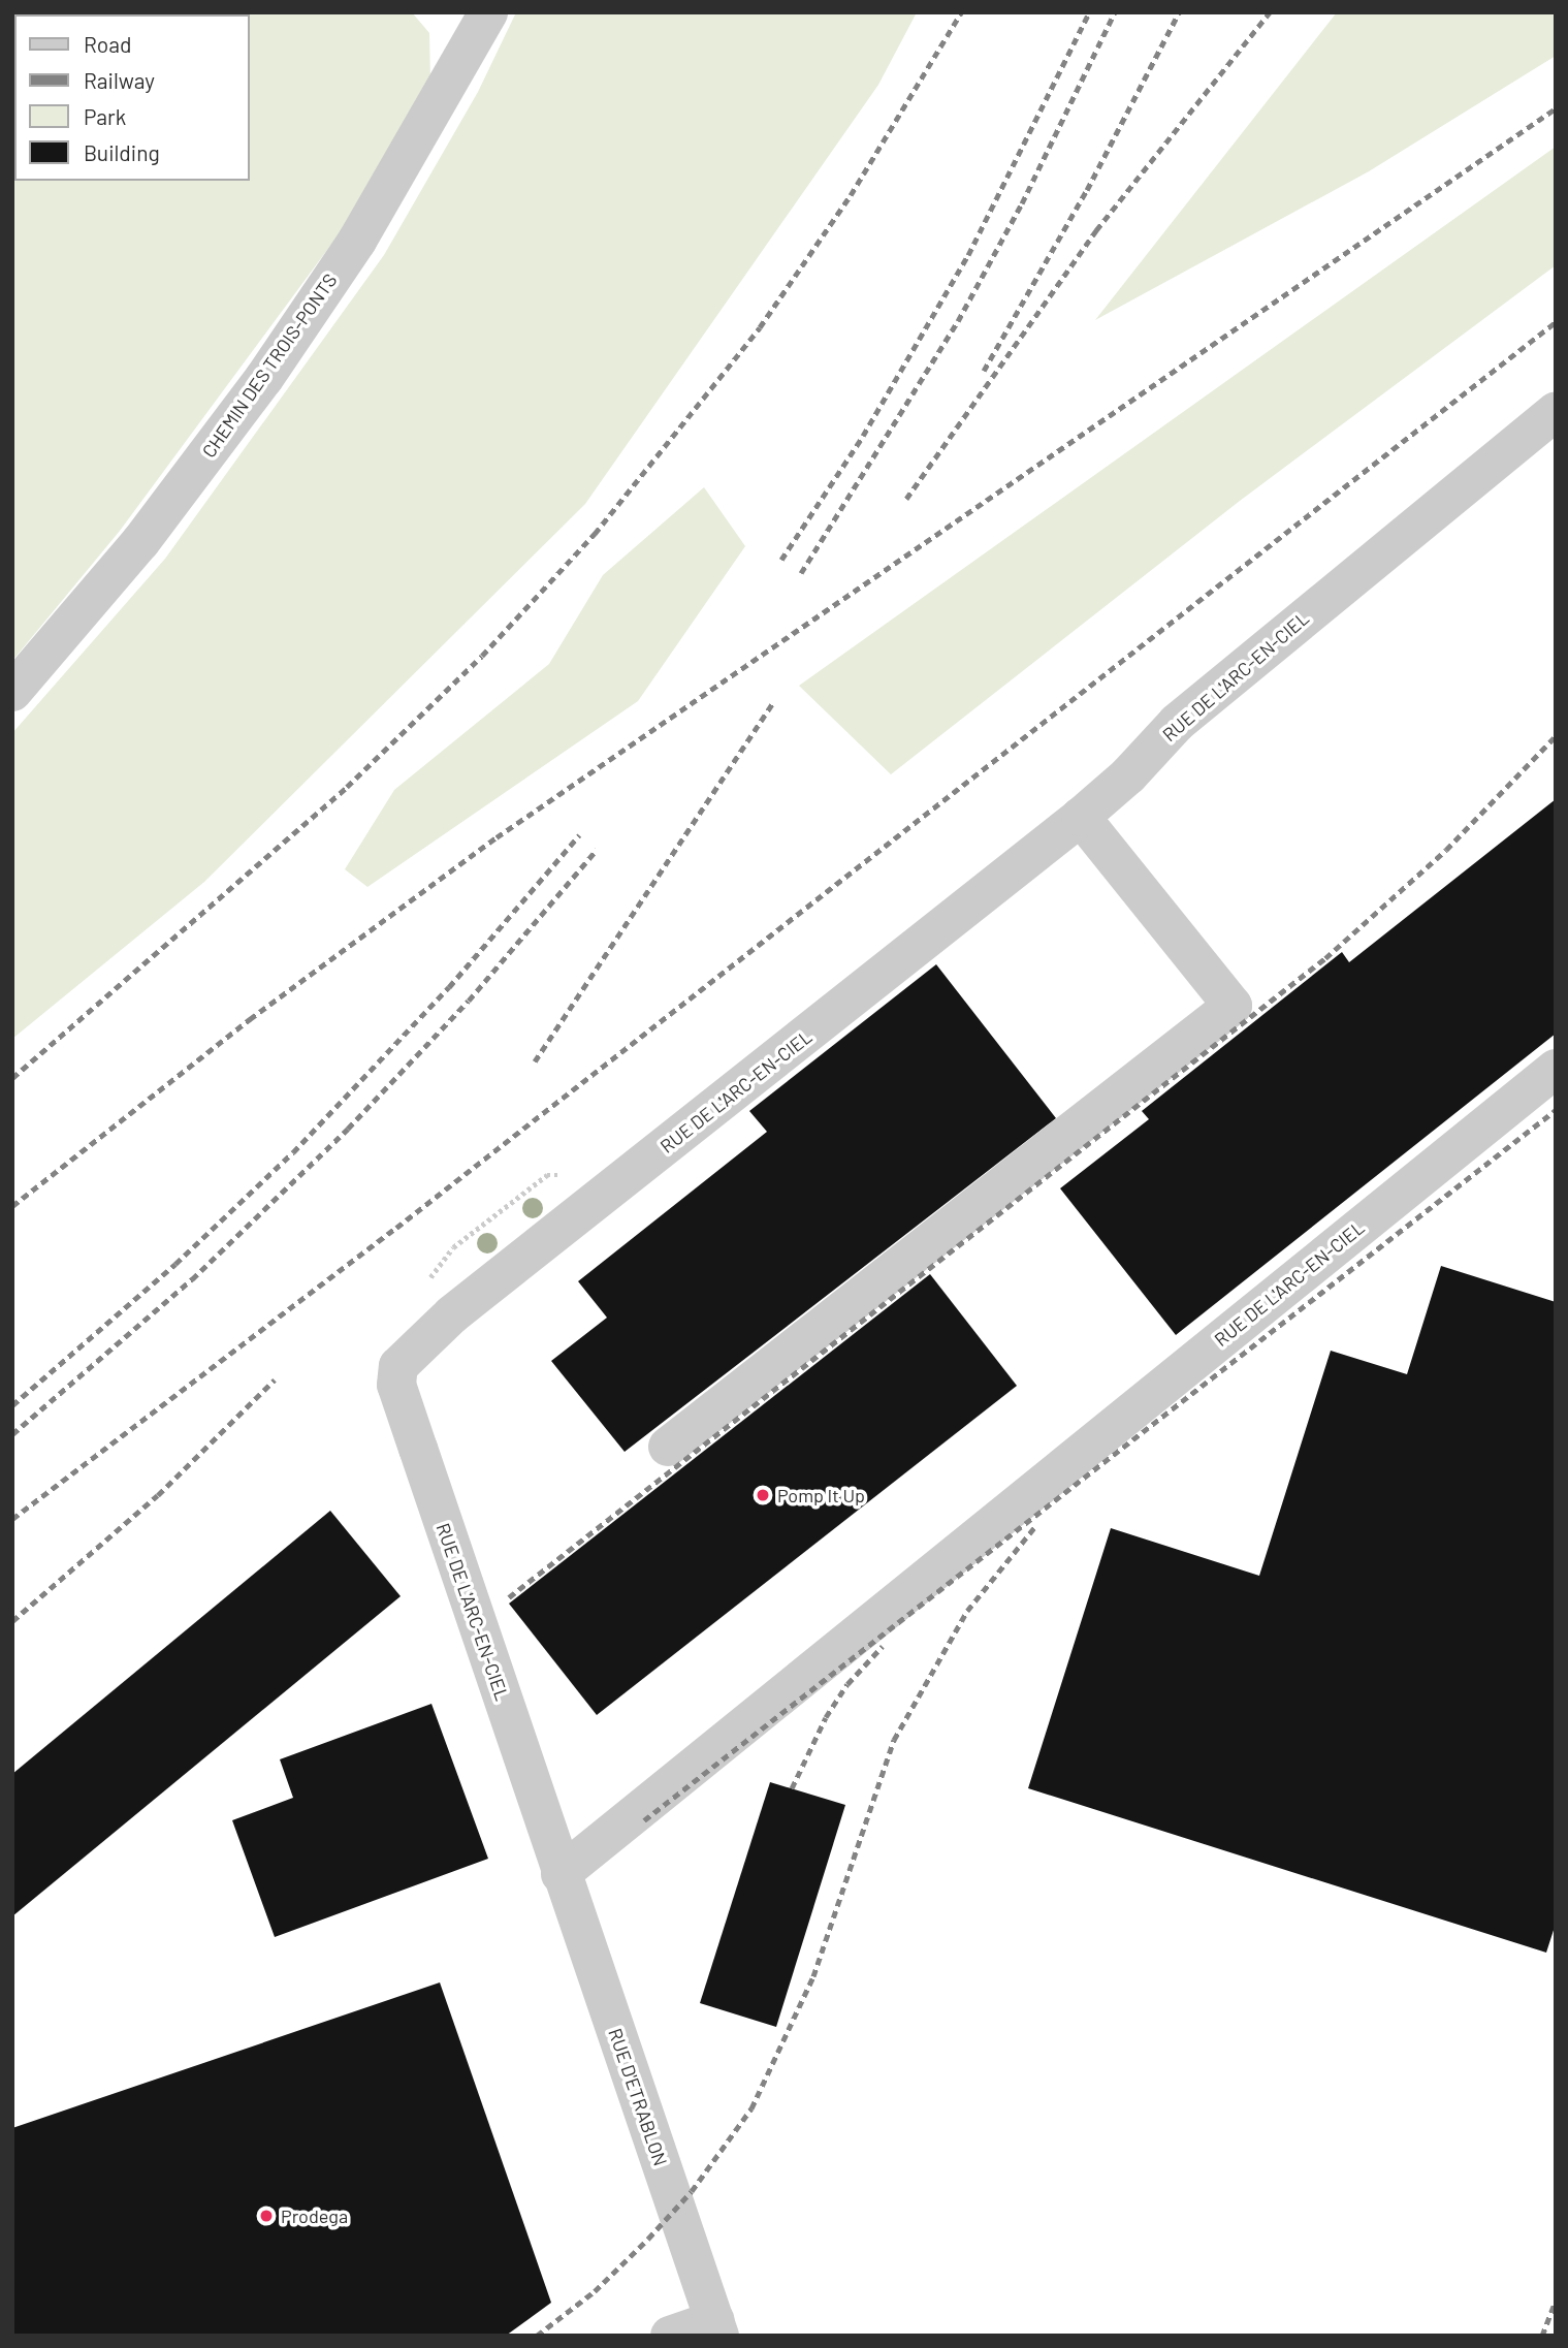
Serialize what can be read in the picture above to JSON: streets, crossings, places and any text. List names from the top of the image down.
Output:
{
  "streets": {
    "street": ["CHEMIN DES TROIS-PONTS", "RUE DE L'ARC-EN-CIEL", "RUE D'ETRABLON"]
  },
  "crossings": [
    ["RUE DE L'ARC-EN-CIEL", "RUE D'ETRABLON"]
  ],
  "places": ["Pomp It Up", "Prodega"],
  "legend": [
    "Road",
    "Railway",
    "Park",
    "Building"
  ]
}
